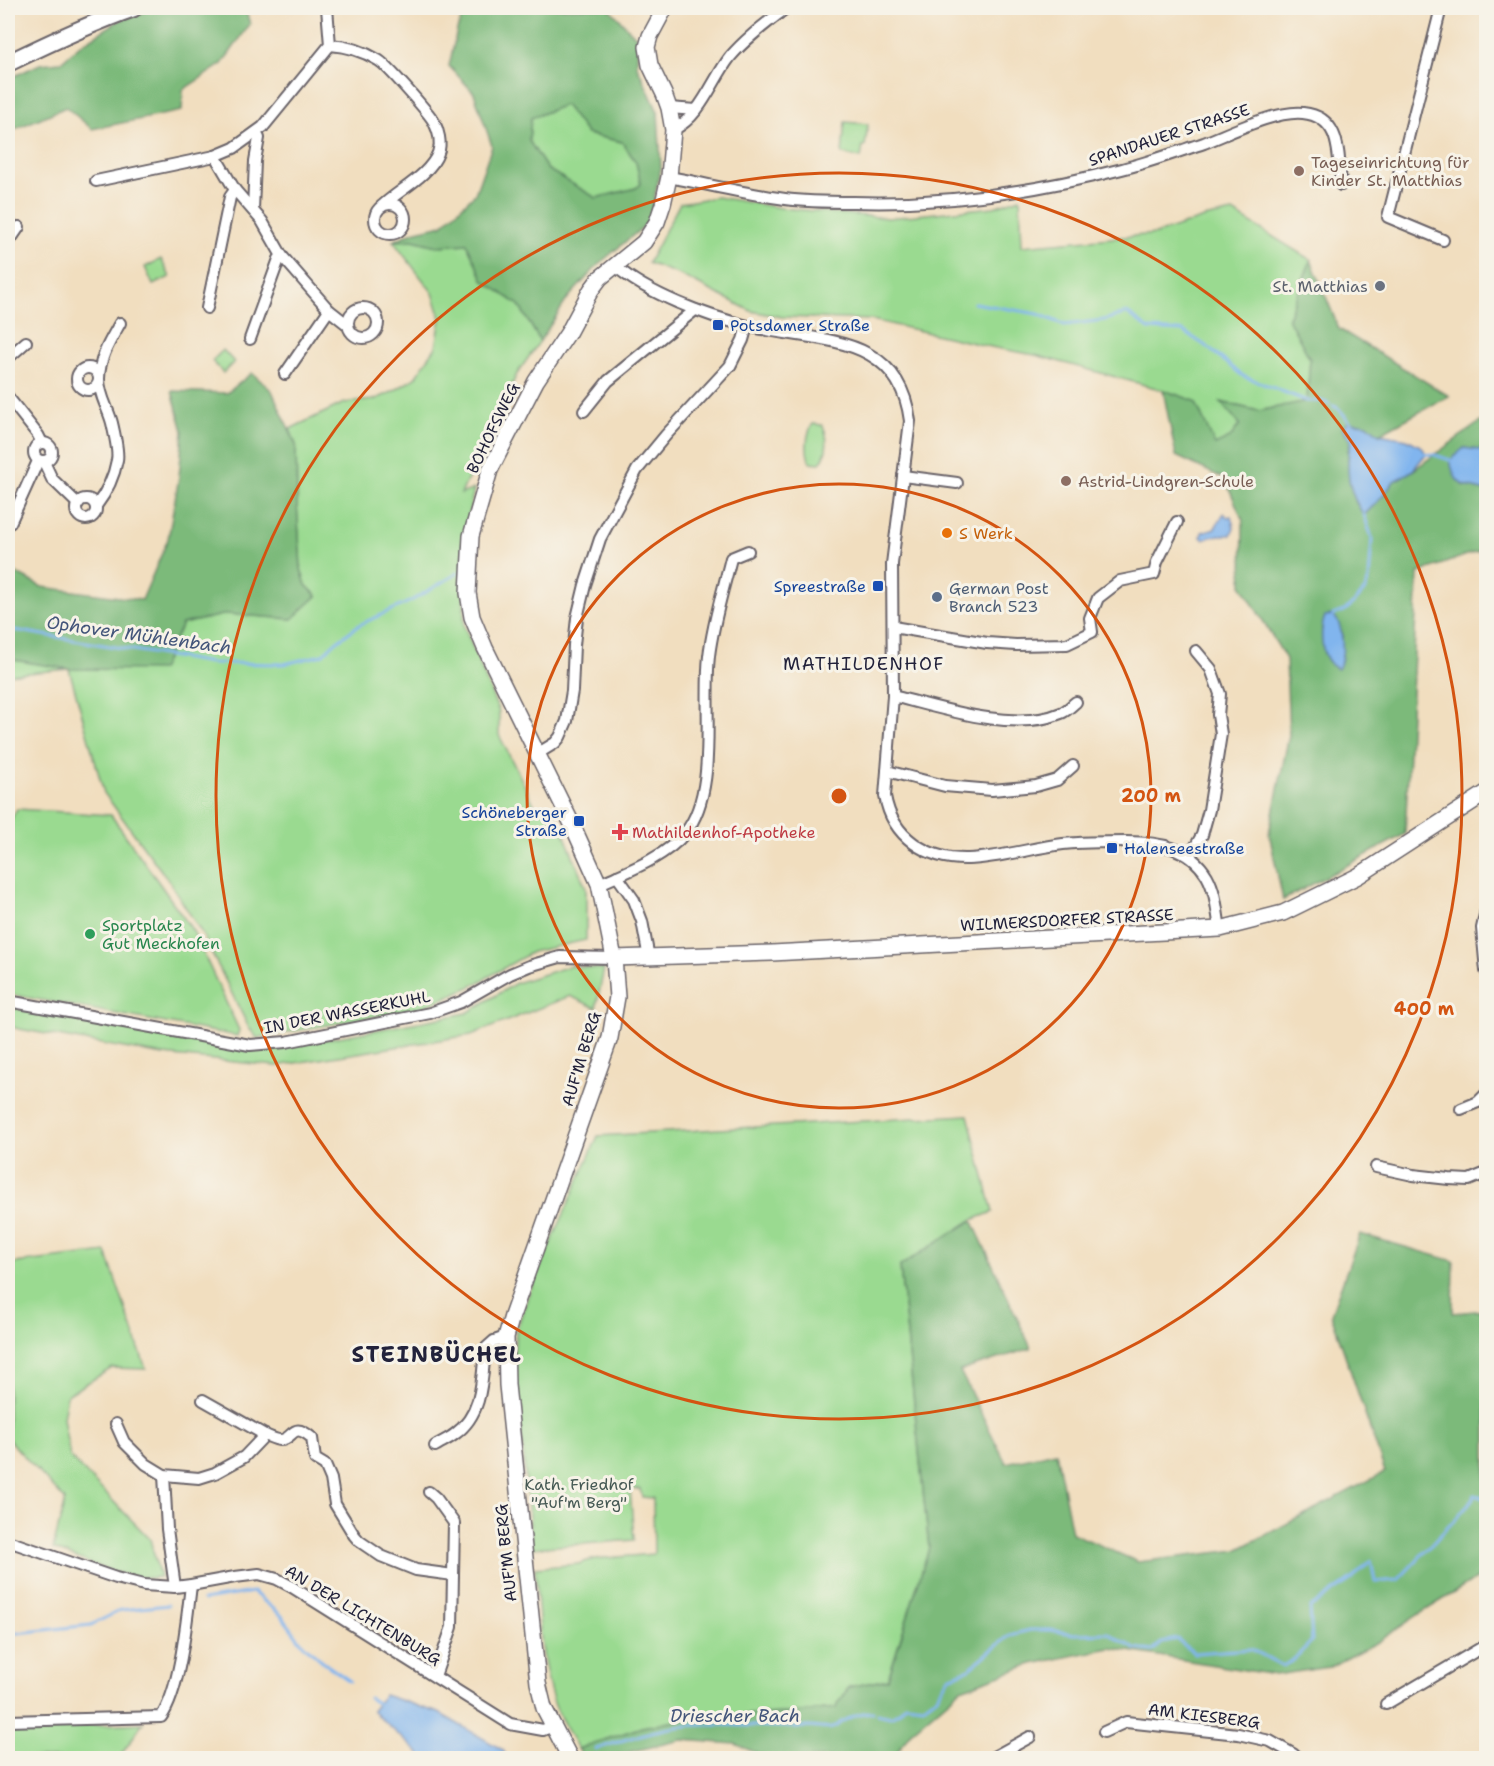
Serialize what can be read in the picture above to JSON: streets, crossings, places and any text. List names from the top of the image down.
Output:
{
  "streets": {
    "street": [
      "SPANDAUER STRASSE",
      "BOHOFSWEG",
      "WILMERSDORFER STRASSE",
      "IN DER WASSERKUHL",
      "AUF'M BERG",
      "AN DER LICHTENBURG",
      "AM KIESBERG"
    ]
  },
  "crossings": [
    ["SPANDAUER STRASSE", "BOHOFSWEG"],
    ["BOHOFSWEG", "WILMERSDORFER STRASSE"],
    ["BOHOFSWEG", "IN DER WASSERKUHL"],
    ["BOHOFSWEG", "AUF'M BERG"],
    ["WILMERSDORFER STRASSE", "IN DER WASSERKUHL"],
    ["WILMERSDORFER STRASSE", "AUF'M BERG"],
    ["IN DER WASSERKUHL", "AUF'M BERG"],
    ["AUF'M BERG", "AN DER LICHTENBURG"]
  ],
  "districts": ["MATHILDENHOF", "STEINBÜCHEL"],
  "water": ["Ophover Mühlenbach", "Driescher Bach"],
  "parks": ["Kath. Friedhof \"Auf'm Berg\""],
  "places": {
    "other": [
      "Tageseinrichtung für Kinder St. Matthias",
      "St. Matthias",
      "Astrid-Lindgren-Schule",
      "S Werk",
      "German Post Branch 523",
      "Sportplatz Gut Meckhofen"
    ],
    "transit": [
      "Potsdamer Straße",
      "Spreestraße",
      "Schöneberger Straße",
      "Halenseestraße"
    ],
    "health": ["Mathildenhof-Apotheke"]
  },
  "rings": ["200 m", "400 m"]
}
